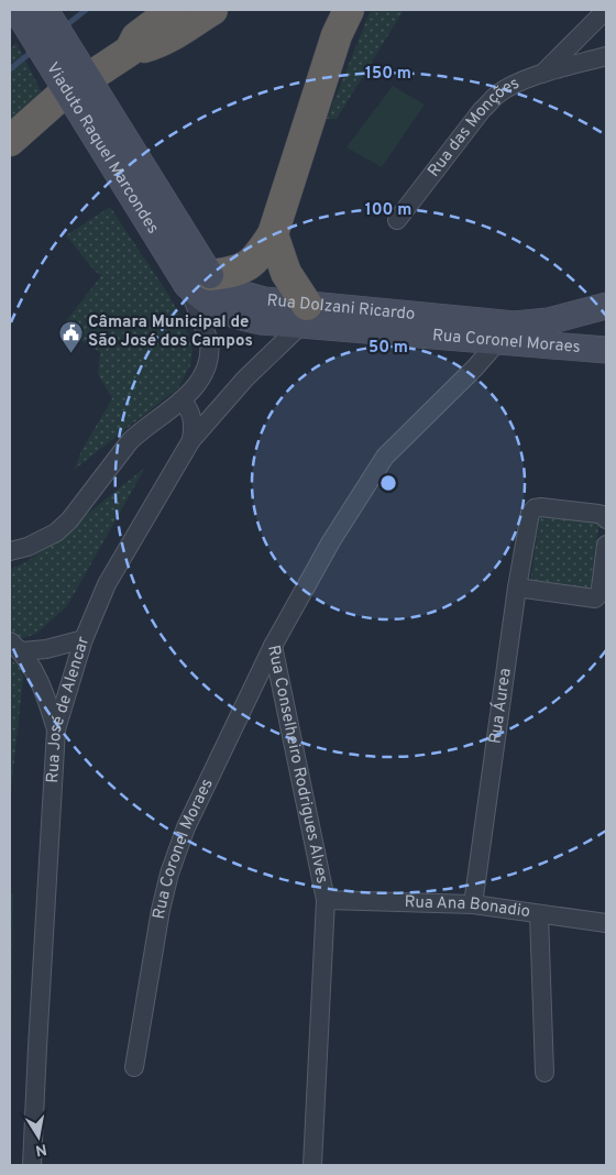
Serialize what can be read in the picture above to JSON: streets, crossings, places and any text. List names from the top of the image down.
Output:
{
  "streets": {
    "main road": ["Viaduto Raquel Marcondes", "Rua Dolzani Ricardo", "Rua Coronel Moraes"],
    "street": [
      "Rua das Monções",
      "Rua Áurea",
      "Rua José de Alencar",
      "Rua Conselheiro Rodrigues Alves",
      "Rua Ana Bonadio"
    ]
  },
  "crossings": [
    ["Viaduto Raquel Marcondes", "Rua Dolzani Ricardo"],
    ["Rua Dolzani Ricardo", "Rua Coronel Moraes"],
    ["Rua Dolzani Ricardo", "Rua José de Alencar"],
    ["Rua Coronel Moraes", "Rua José de Alencar"],
    ["Rua Coronel Moraes", "Rua Conselheiro Rodrigues Alves"],
    ["Rua Áurea", "Rua Ana Bonadio"],
    ["Rua Conselheiro Rodrigues Alves", "Rua Ana Bonadio"]
  ],
  "places": {
    "public building": ["Câmara Municipal de São José dos Campos"]
  },
  "north": "bottom",
  "rings": ["150 m", "100 m", "50 m"]
}
